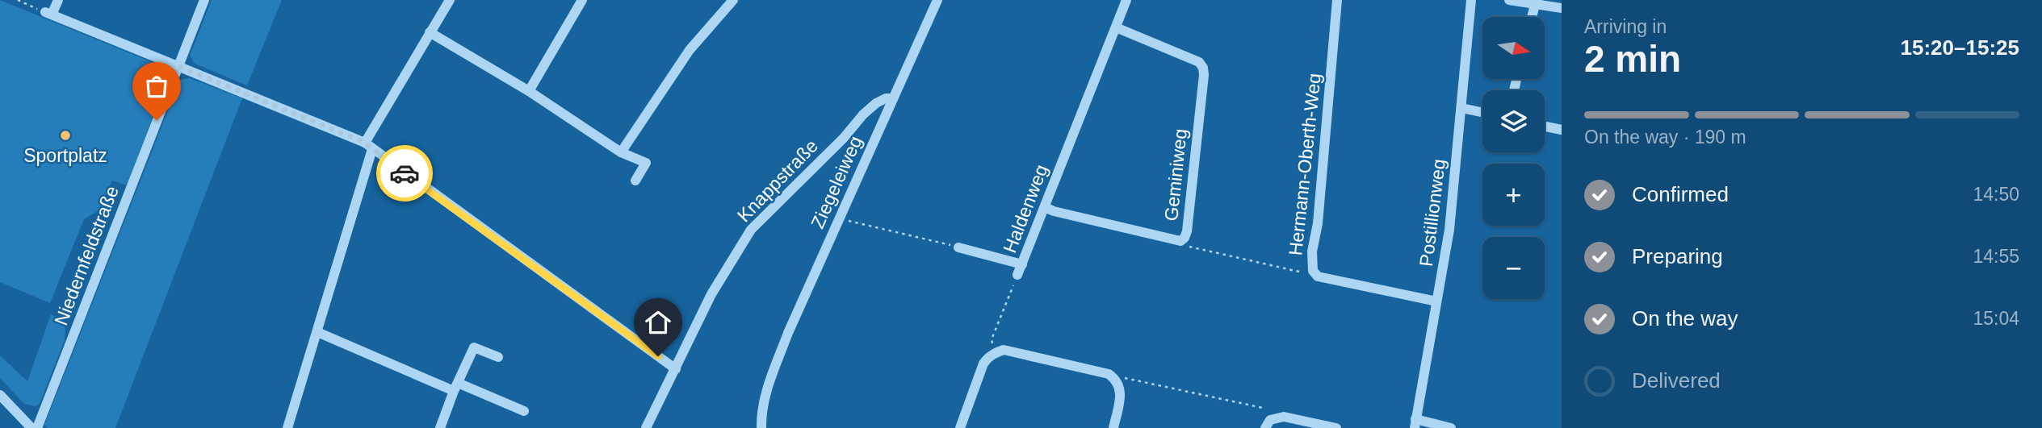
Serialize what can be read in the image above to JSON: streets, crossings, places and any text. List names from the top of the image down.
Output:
{
  "streets": {
    "street": [
      "Hermann-Oberth-Weg",
      "Geminiweg",
      "Knappstraße",
      "Ziegeleiweg",
      "Haldenweg",
      "Postillionweg",
      "Niedernfeldstraße"
    ]
  },
  "crossings": [
    ["Hermann-Oberth-Weg", "Postillionweg"],
    ["Geminiweg", "Haldenweg"],
    ["Knappstraße", "Ziegeleiweg"]
  ],
  "places": ["Sportplatz"],
  "north": "right",
  "page": {
    "heading": ["2 min", "Arriving in", "15:20–15:25"],
    "map_buttons": ["+", "−"],
    "bar": "On the way · 190 m",
    "list": [
      ["Confirmed", "14:50"],
      ["Preparing", "14:55"],
      ["On the way", "15:04"],
      "Delivered"
    ]
  }
}
